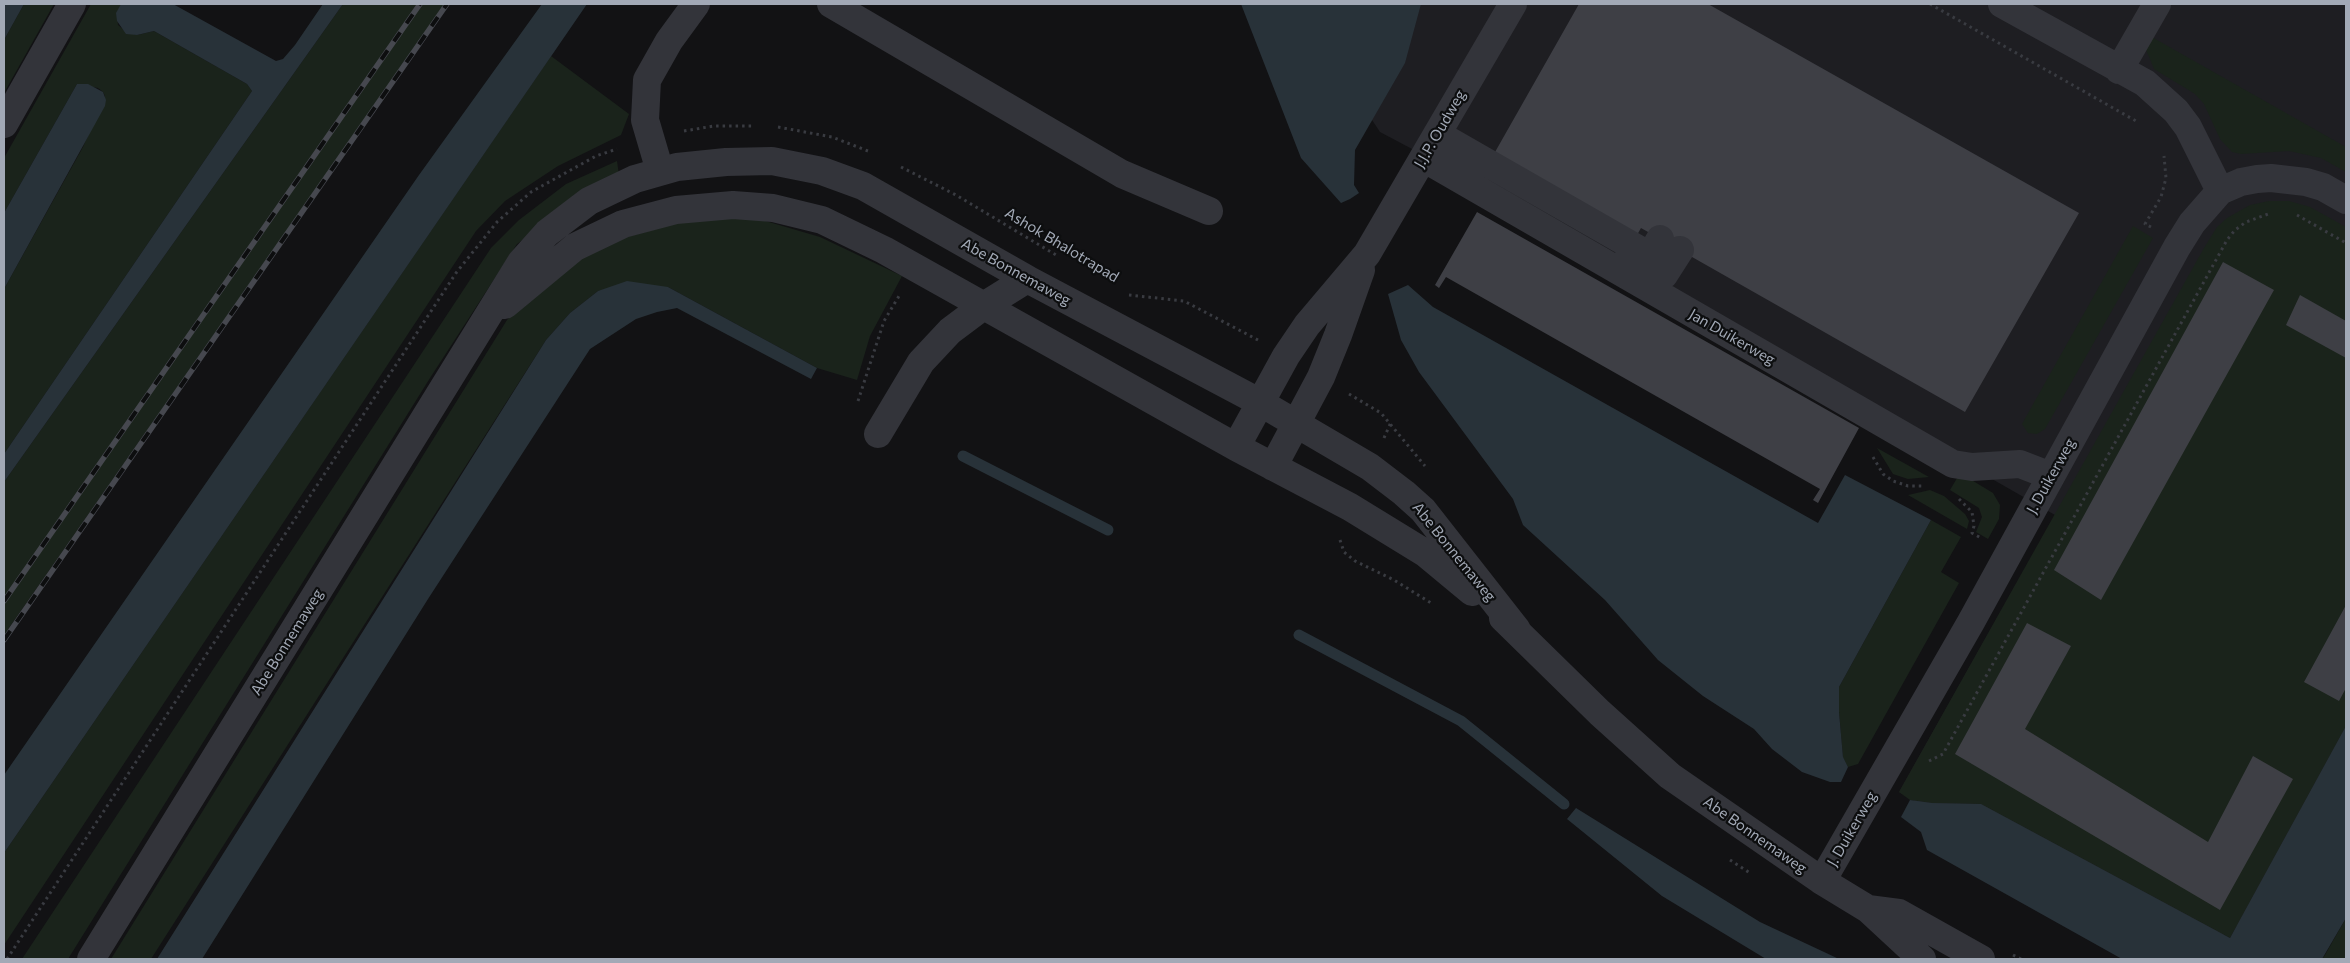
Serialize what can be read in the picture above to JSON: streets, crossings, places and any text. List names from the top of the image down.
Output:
{
  "streets": {
    "street": [
      "J.J.P. Oudweg",
      "Abe Bonnemaweg",
      "Jan Duikerweg",
      "J. Duikerweg"
    ],
    "path": ["Ashok Bhalotrapad"]
  },
  "crossings": [
    ["J.J.P. Oudweg", "Abe Bonnemaweg"],
    ["J.J.P. Oudweg", "Jan Duikerweg"],
    ["Abe Bonnemaweg", "J. Duikerweg"],
    ["Jan Duikerweg", "J. Duikerweg"]
  ]
}
